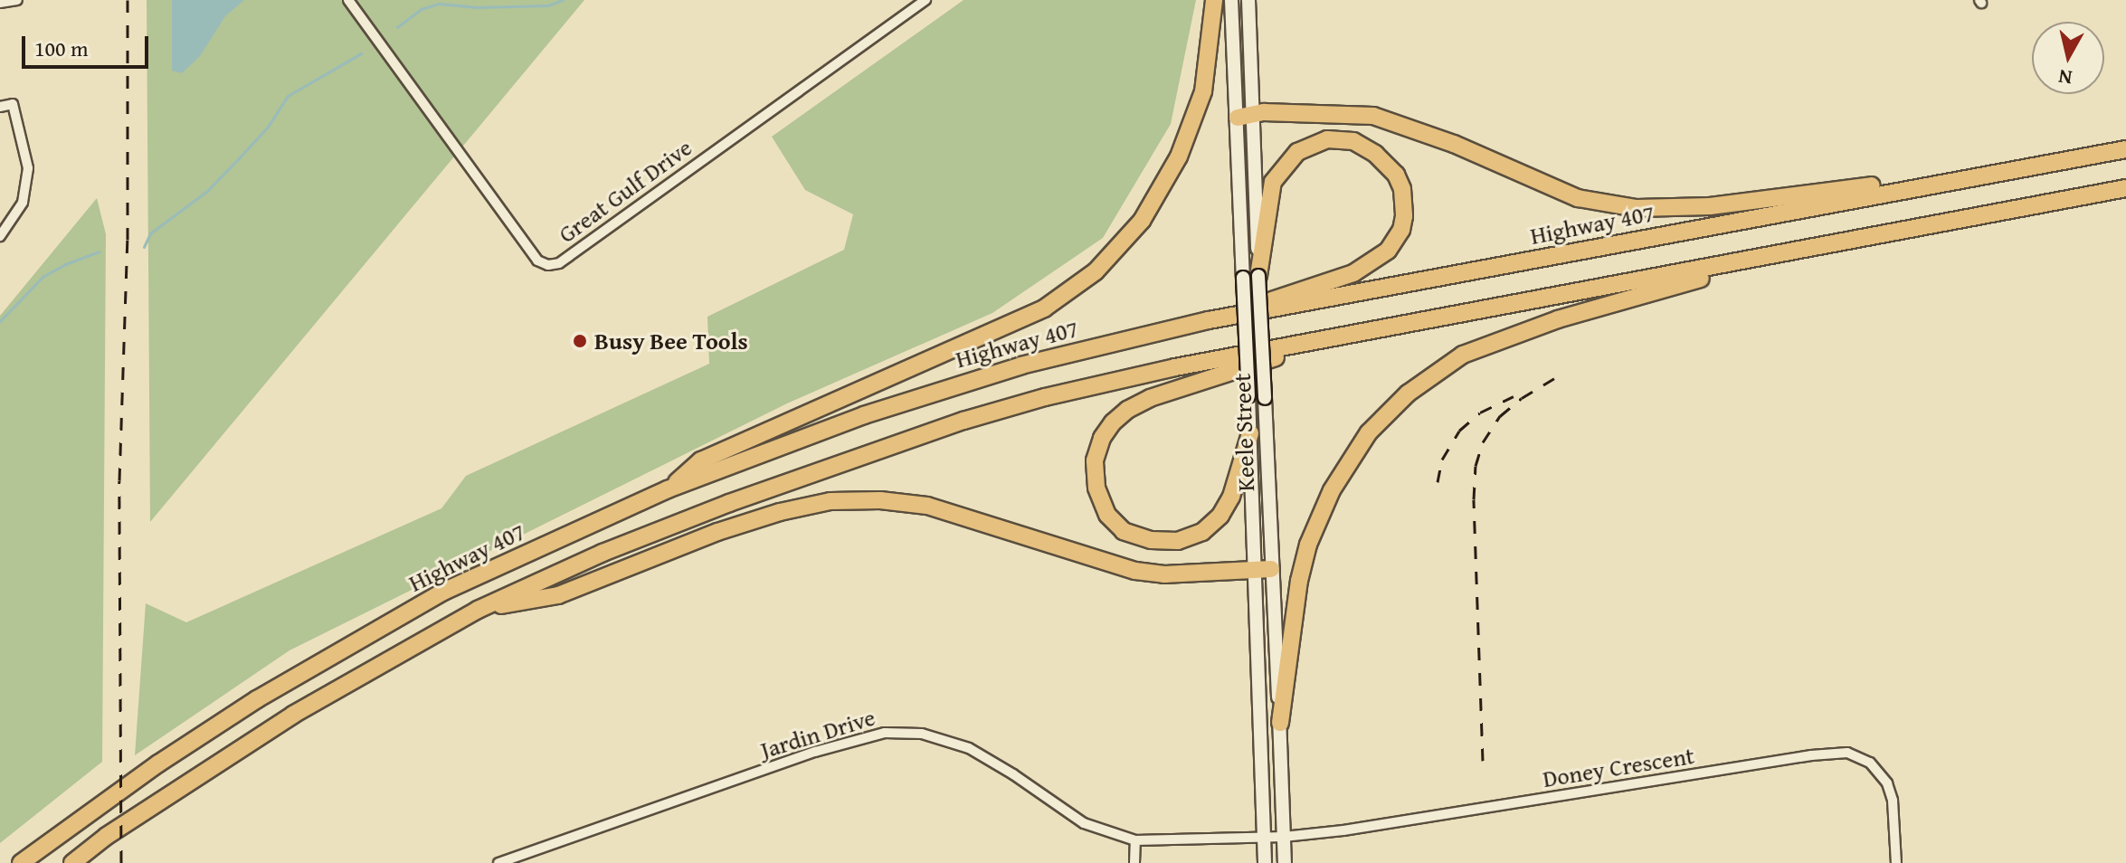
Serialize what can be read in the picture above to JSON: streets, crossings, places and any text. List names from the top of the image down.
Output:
{
  "streets": {
    "highway": ["Highway 407"],
    "main road": ["Keele Street"],
    "street": ["Great Gulf Drive", "Jardin Drive", "Doney Crescent"]
  },
  "crossings": [
    ["Keele Street", "Jardin Drive"],
    ["Keele Street", "Doney Crescent"],
    ["Jardin Drive", "Doney Crescent"]
  ],
  "places": ["Busy Bee Tools"],
  "scale_bar": "100 m",
  "north": "bottom"
}
